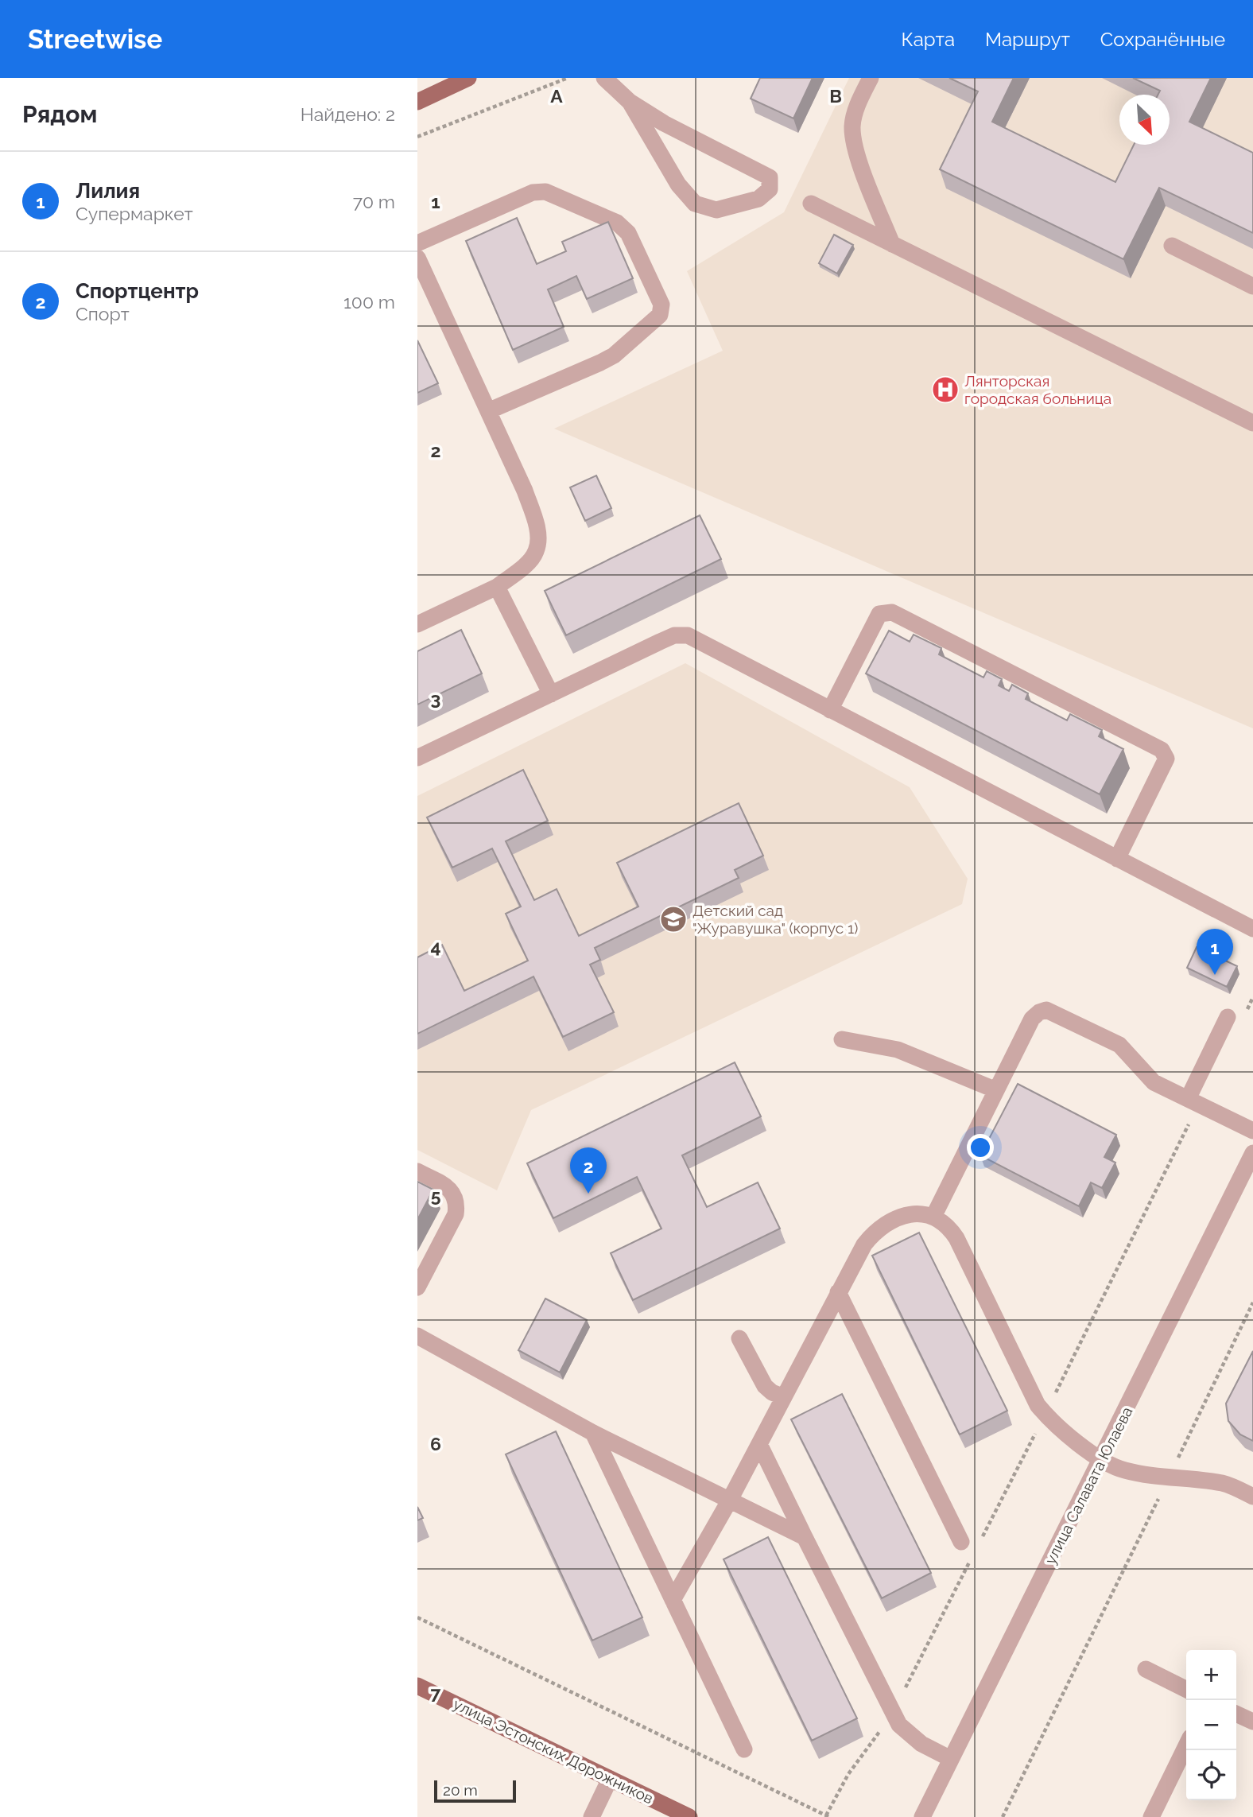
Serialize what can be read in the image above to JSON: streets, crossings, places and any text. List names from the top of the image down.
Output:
{
  "streets": {
    "main road": ["улица Эстонских Дорожников"],
    "street": ["улица Салавата Юлаева"]
  },
  "places": {
    "hospital": ["Лянторская городская больница"],
    "school or university": ["Детский сад \"Журавушка\" (корпус 1)"]
  },
  "scale_bar": "20 m",
  "north": "bottom right",
  "page": {
    "header": "Streetwise",
    "nav": ["Карта", "Маршрут", "Сохранённые"],
    "heading": ["Рядом", "Найдено: 2"],
    "list": [
      {
        "mark": "1",
        "name": "Лилия",
        "note": "Супермаркет",
        "value": "70 m"
      },
      {
        "mark": "2",
        "name": "Спортцентр",
        "note": "Спорт",
        "value": "100 m"
      }
    ],
    "pins": ["1", "2"],
    "map_buttons": ["+", "−"],
    "scale": "20 m"
  },
  "grid": {
    "columns": ["A", "B"],
    "rows": [
      "1",
      "2",
      "3",
      "4",
      "5",
      "6",
      "7"
    ]
  }
}
